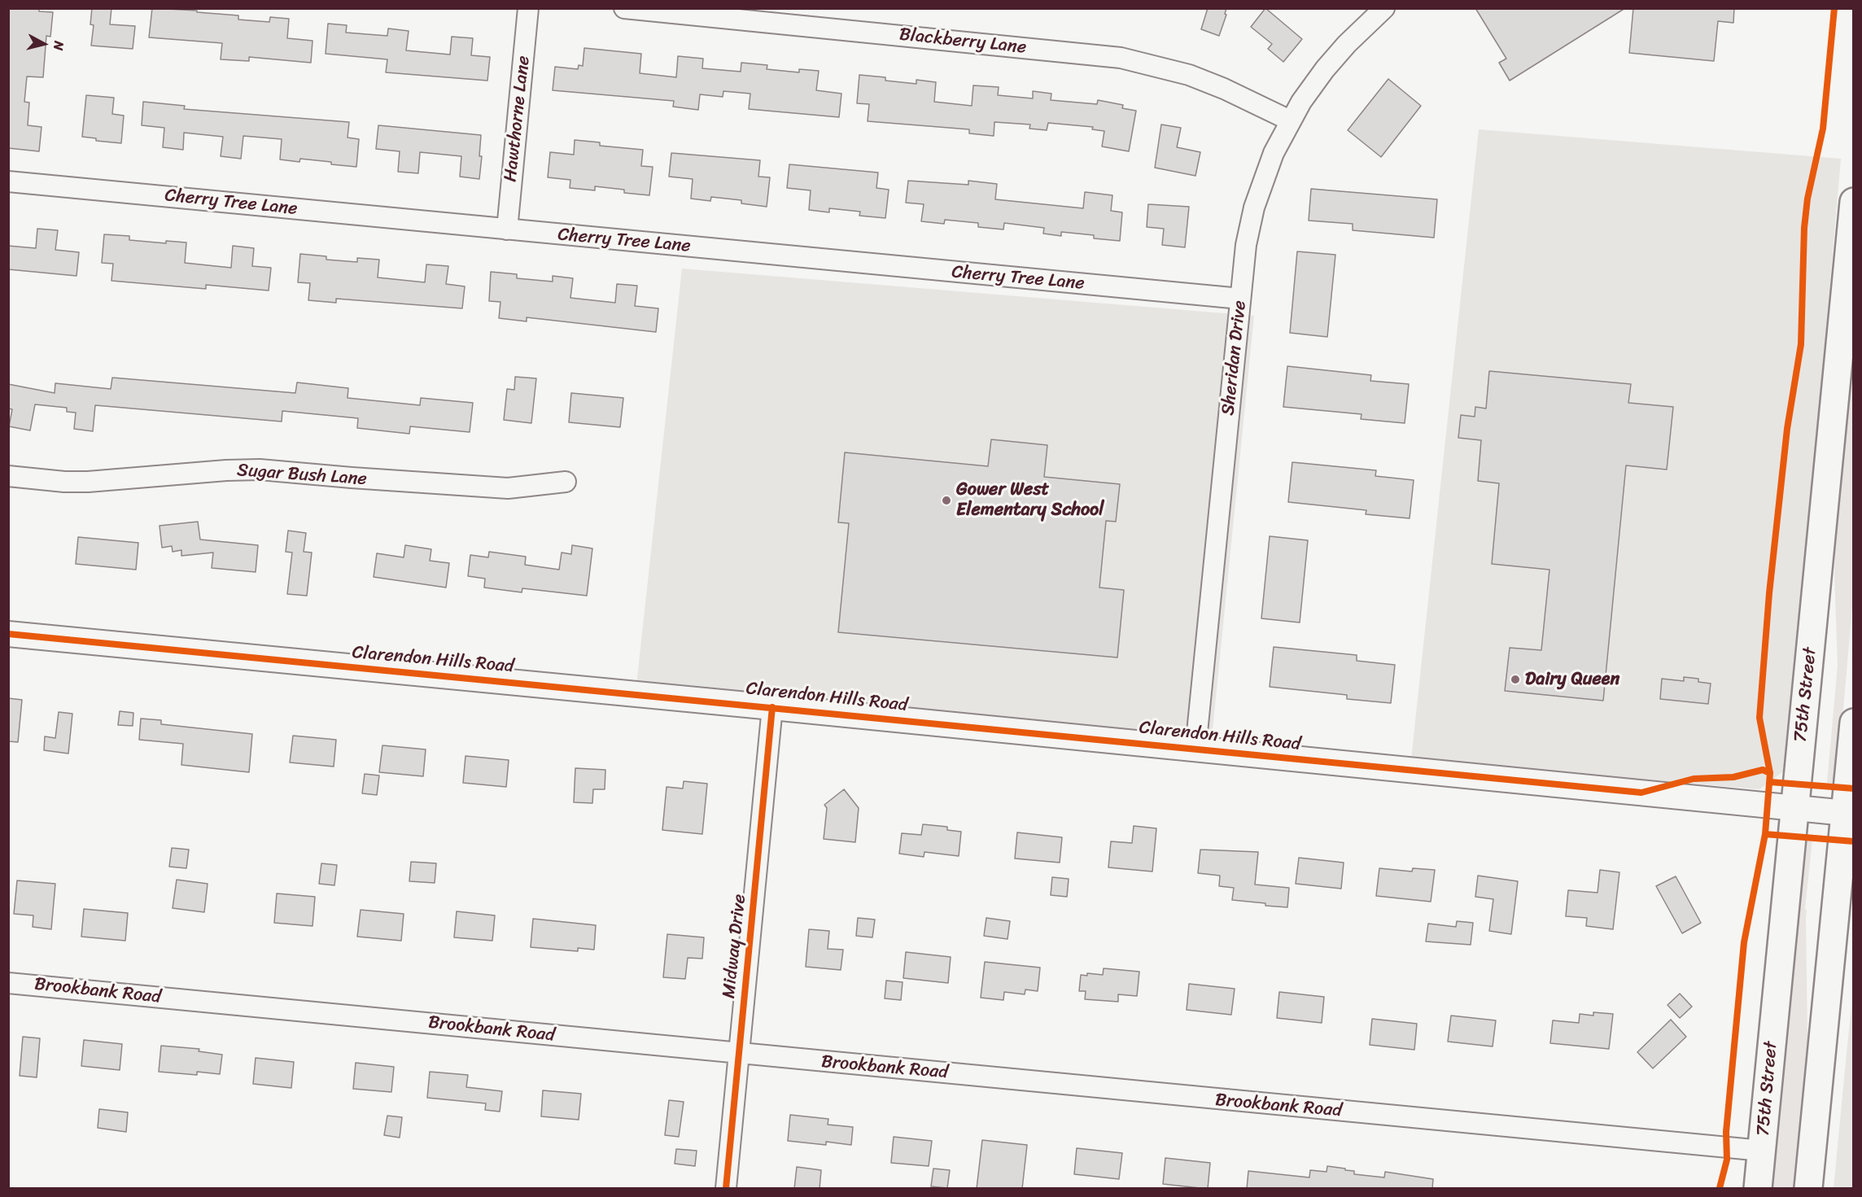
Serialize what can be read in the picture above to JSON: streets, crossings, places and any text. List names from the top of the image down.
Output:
{
  "streets": {
    "main road": ["75th Street"],
    "street": [
      "Blackberry Lane",
      "Hawthorne Lane",
      "Cherry Tree Lane",
      "Sheridan Drive",
      "Sugar Bush Lane",
      "Clarendon Hills Road",
      "Midway Drive",
      "Brookbank Road"
    ]
  },
  "crossings": [
    ["Blackberry Lane", "Sheridan Drive"],
    ["Hawthorne Lane", "Cherry Tree Lane"],
    ["Cherry Tree Lane", "Sheridan Drive"],
    ["Sheridan Drive", "Clarendon Hills Road"],
    ["Clarendon Hills Road", "75th Street"],
    ["Clarendon Hills Road", "Midway Drive"],
    ["75th Street", "Brookbank Road"],
    ["Midway Drive", "Brookbank Road"]
  ],
  "places": ["Gower West Elementary School", "Dairy Queen"],
  "north": "right"
}
